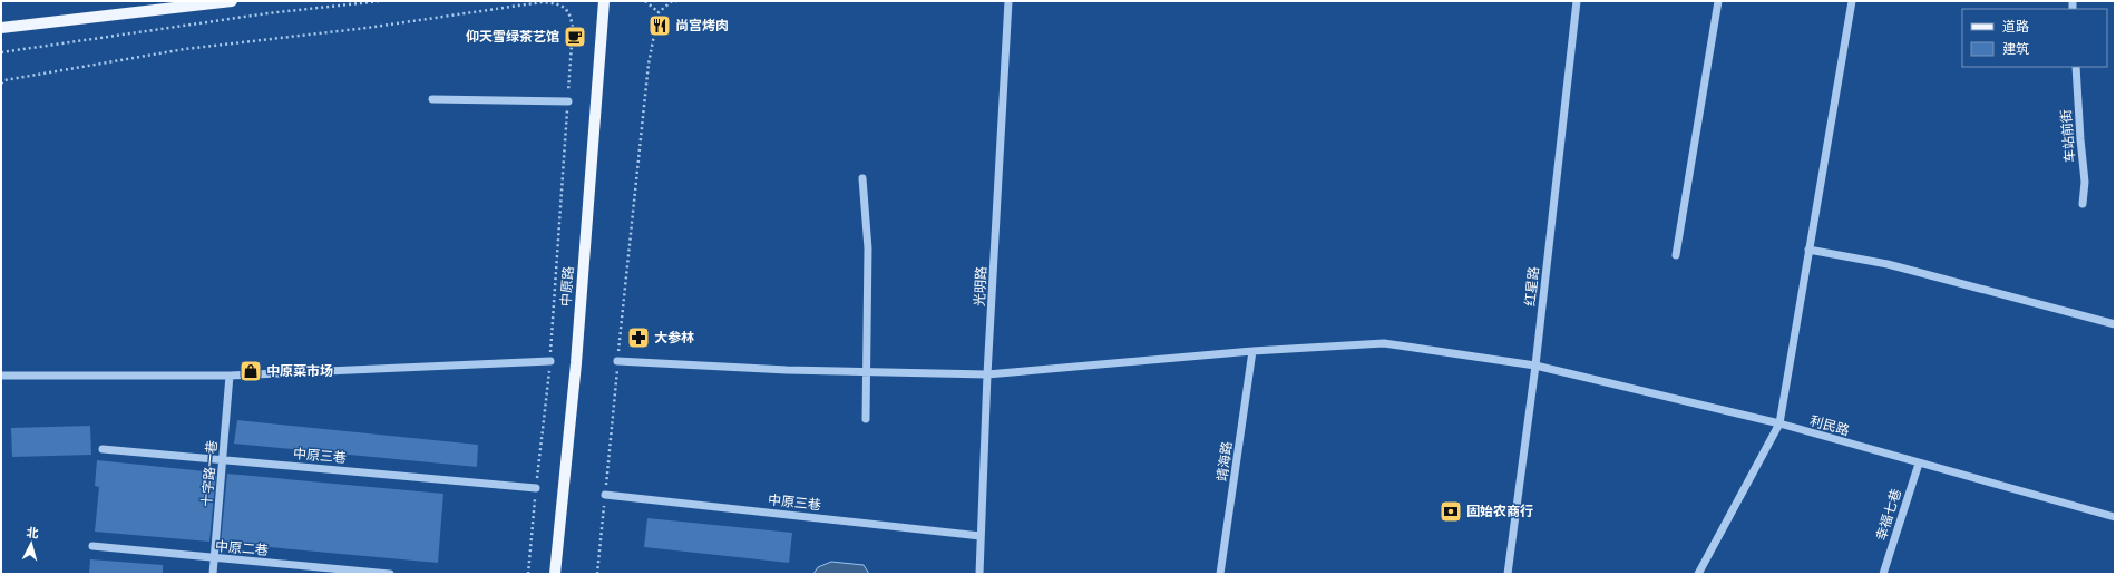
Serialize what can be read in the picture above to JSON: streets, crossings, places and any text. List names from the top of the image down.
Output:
{
  "streets": {
    "main road": ["中原路"],
    "street": [
      "车站前街",
      "光明路",
      "红星路",
      "利民路",
      "中原三巷",
      "靖海路",
      "十字路一巷",
      "幸福七巷",
      "中原二巷"
    ]
  },
  "crossings": [
    ["光明路", "利民路"],
    ["光明路", "中原三巷"],
    ["红星路", "利民路"],
    ["利民路", "靖海路"],
    ["利民路", "幸福七巷"],
    ["中原三巷", "十字路一巷"],
    ["十字路一巷", "中原二巷"]
  ],
  "places": {
    "restaurant": ["尚宫烤肉"],
    "cafe": ["仰天雪绿茶艺馆"],
    "pharmacy": ["大参林"],
    "shop": ["中原菜市场"],
    "bank": ["固始农商行"]
  },
  "legend": ["道路", "建筑"],
  "north": "top"
}
